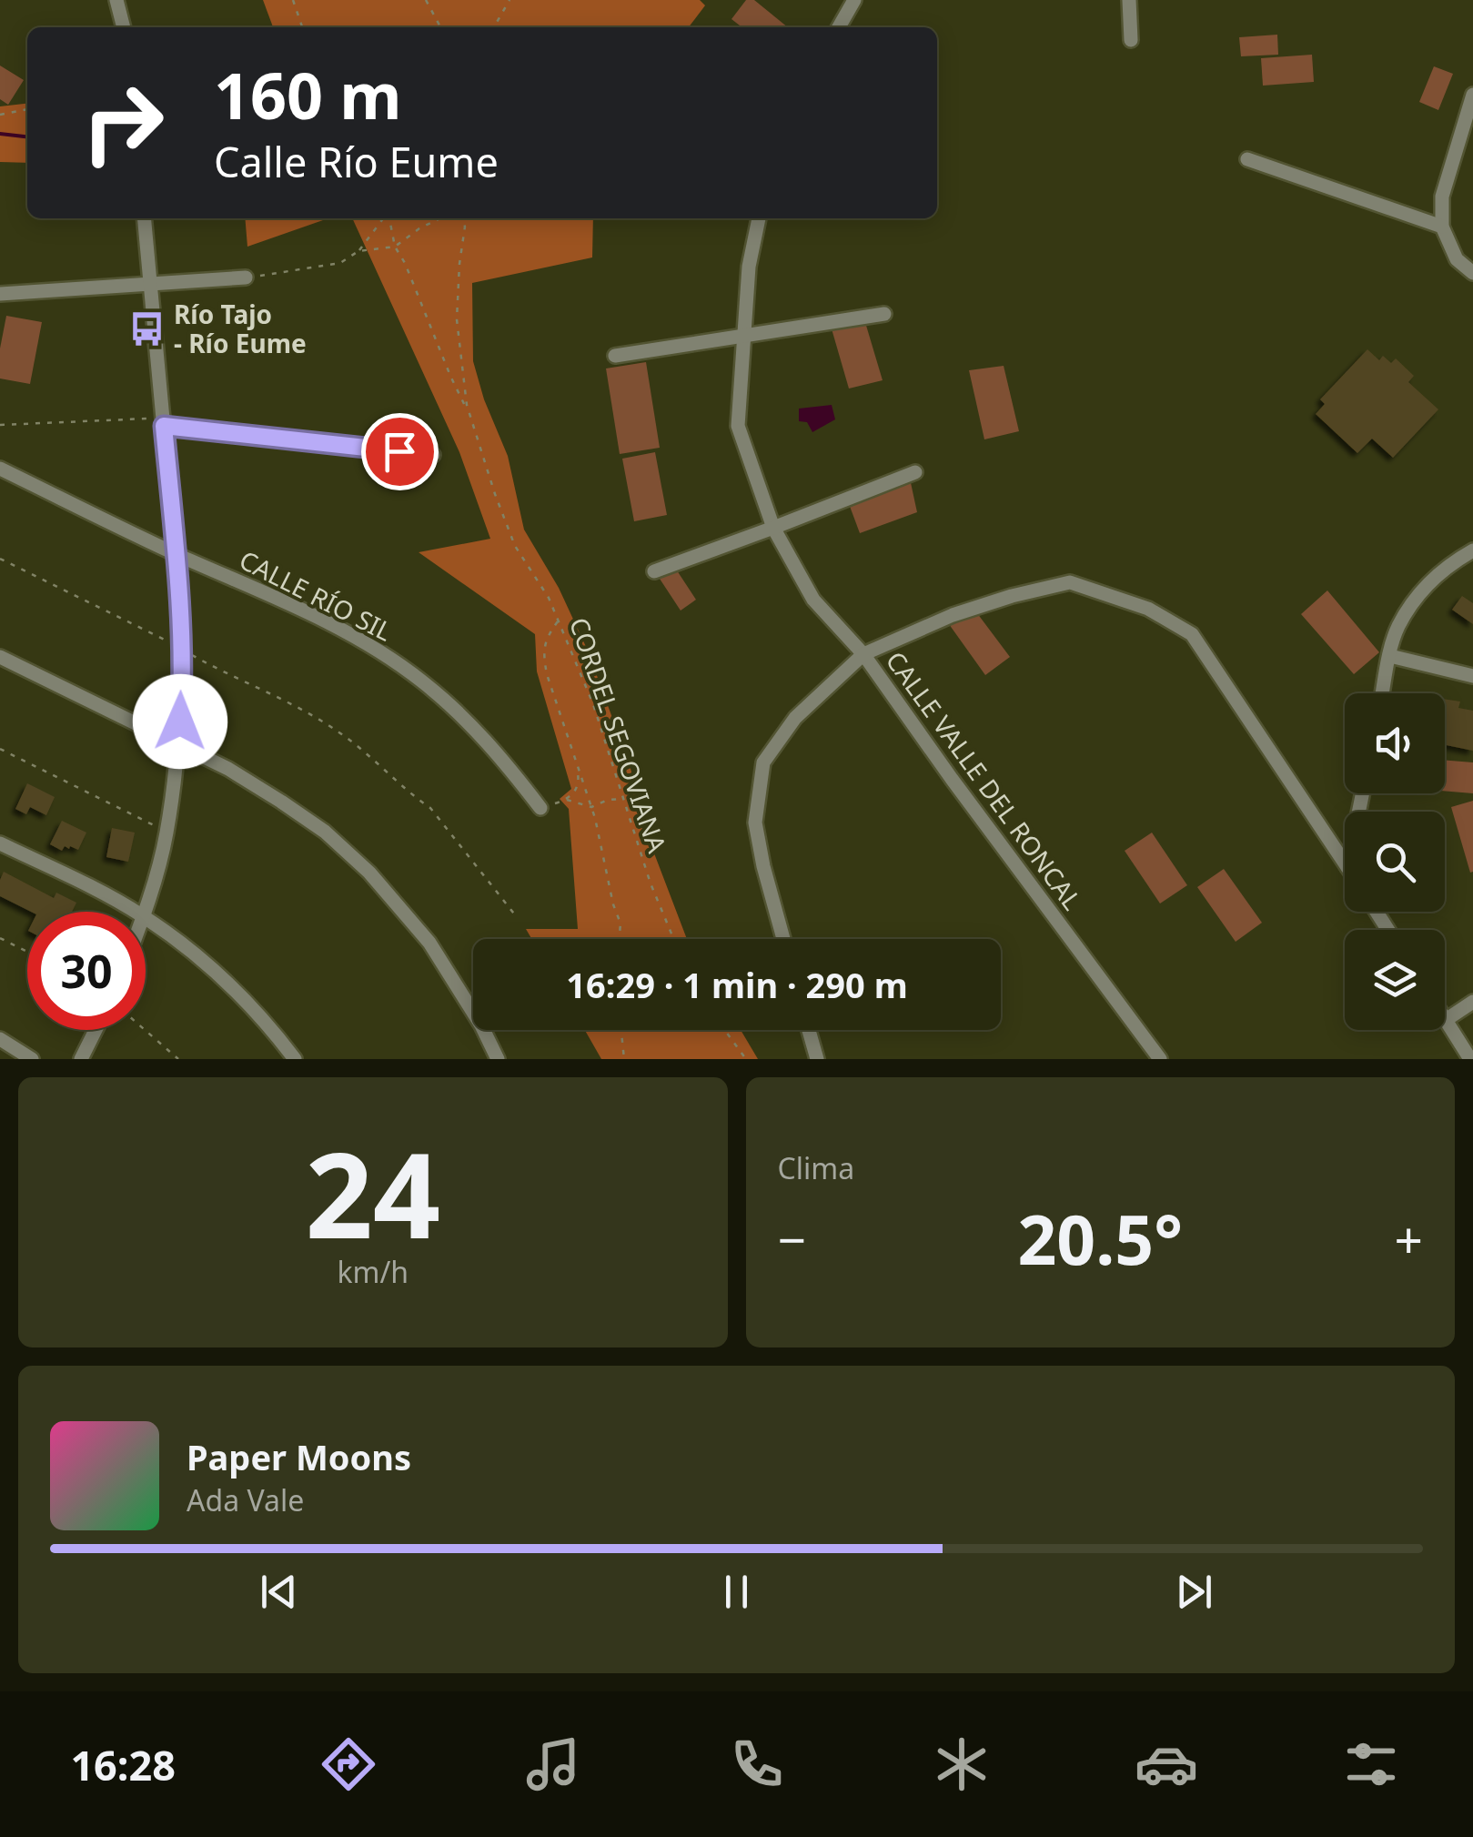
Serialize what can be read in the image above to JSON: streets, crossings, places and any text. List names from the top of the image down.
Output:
{
  "streets": {
    "street": ["CALLE RÍO SIL", "CALLE VALLE DEL RONCAL"],
    "path": ["CORDEL SEGOVIANA"]
  },
  "places": {
    "bus stop": ["Río Tajo - Río Eume"]
  },
  "page": {
    "turn": ["160 m", "Calle Río Eume"],
    "limit": "30",
    "trip": "16:29 · 1 min · 290 m",
    "tile": [
      ["24", "km/h"],
      "Clima"
    ],
    "heat": ["−", "20.5°", "+"],
    "song": ["Paper Moons", "Ada Vale"],
    "tabs": "16:28"
  }
}
